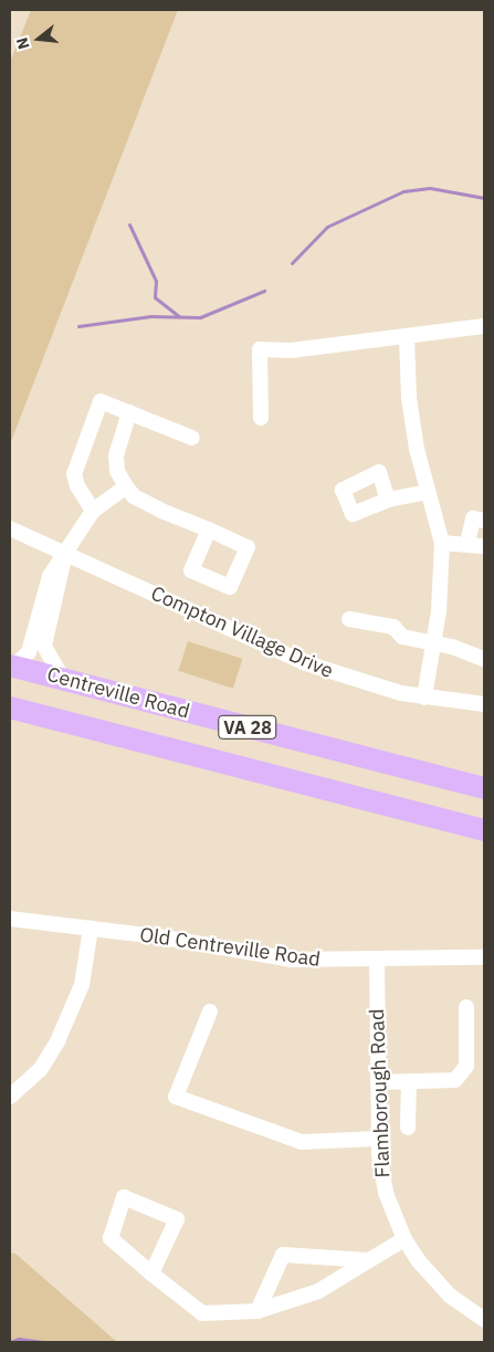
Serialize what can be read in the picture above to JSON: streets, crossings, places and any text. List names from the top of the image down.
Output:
{
  "streets": {
    "highway": ["Centreville Road", "VA 28"],
    "street": ["Compton Village Drive", "Old Centreville Road", "Flamborough Road"]
  },
  "crossings": [
    ["Old Centreville Road", "Flamborough Road"]
  ],
  "north": "left"
}
